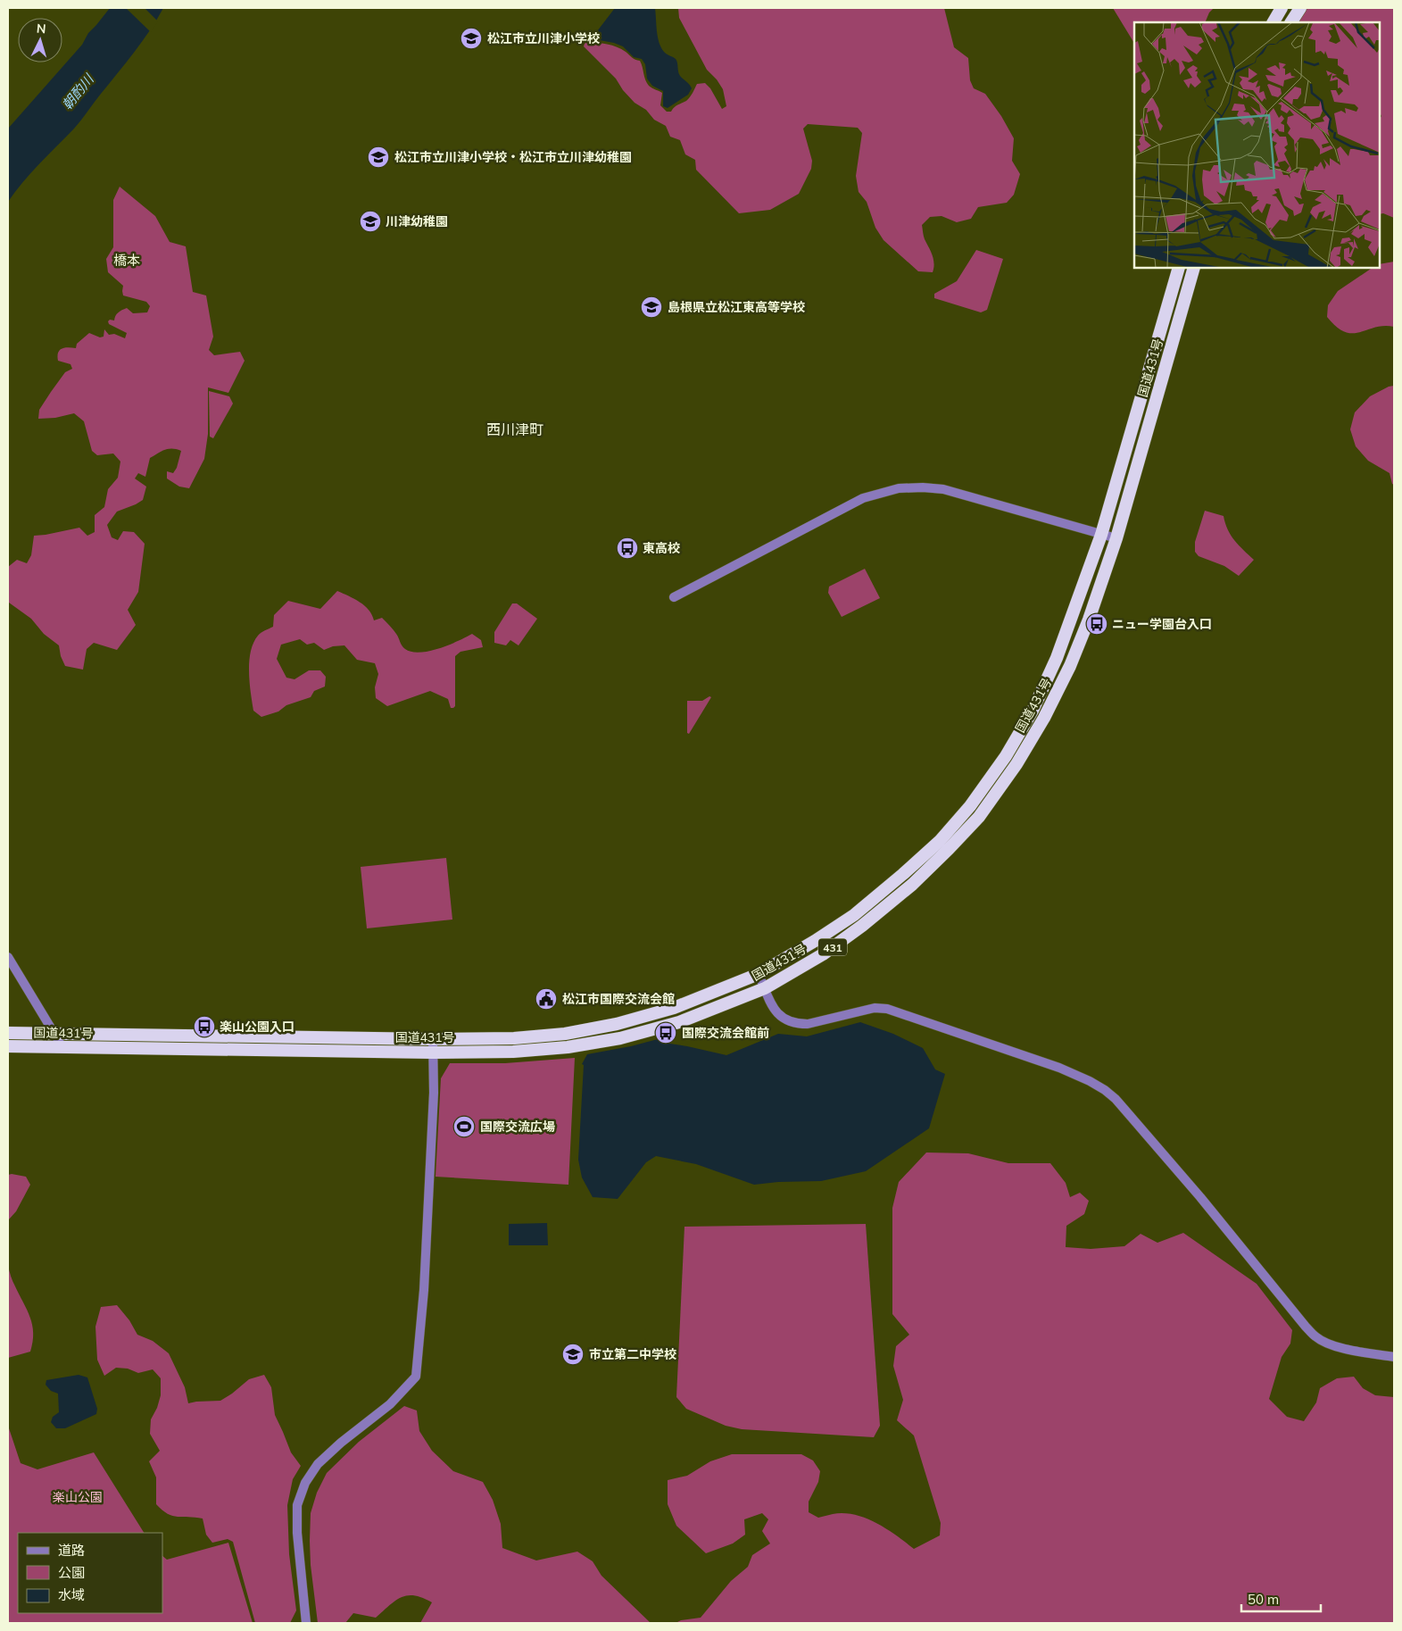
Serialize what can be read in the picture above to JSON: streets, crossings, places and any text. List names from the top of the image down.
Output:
{
  "streets": {
    "highway": ["国道431号", "431"]
  },
  "districts": ["橋本", "西川津町"],
  "water": ["朝酌川"],
  "parks": ["楽山公園"],
  "places": {
    "school or university": [
      "松江市立川津小学校",
      "松江市立川津小学校・松江市立川津幼稚園",
      "川津幼稚園",
      "島根県立松江東高等学校",
      "市立第二中学校"
    ],
    "bus stop": [
      "東高校",
      "ニュー学園台入口",
      "楽山公園入口",
      "国際交流会館前"
    ],
    "public building": ["松江市国際交流会館"],
    "sports": ["国際交流広場"]
  },
  "legend": ["道路", "公園", "水域"],
  "scale_bar": "50 m",
  "north": "top"
}
